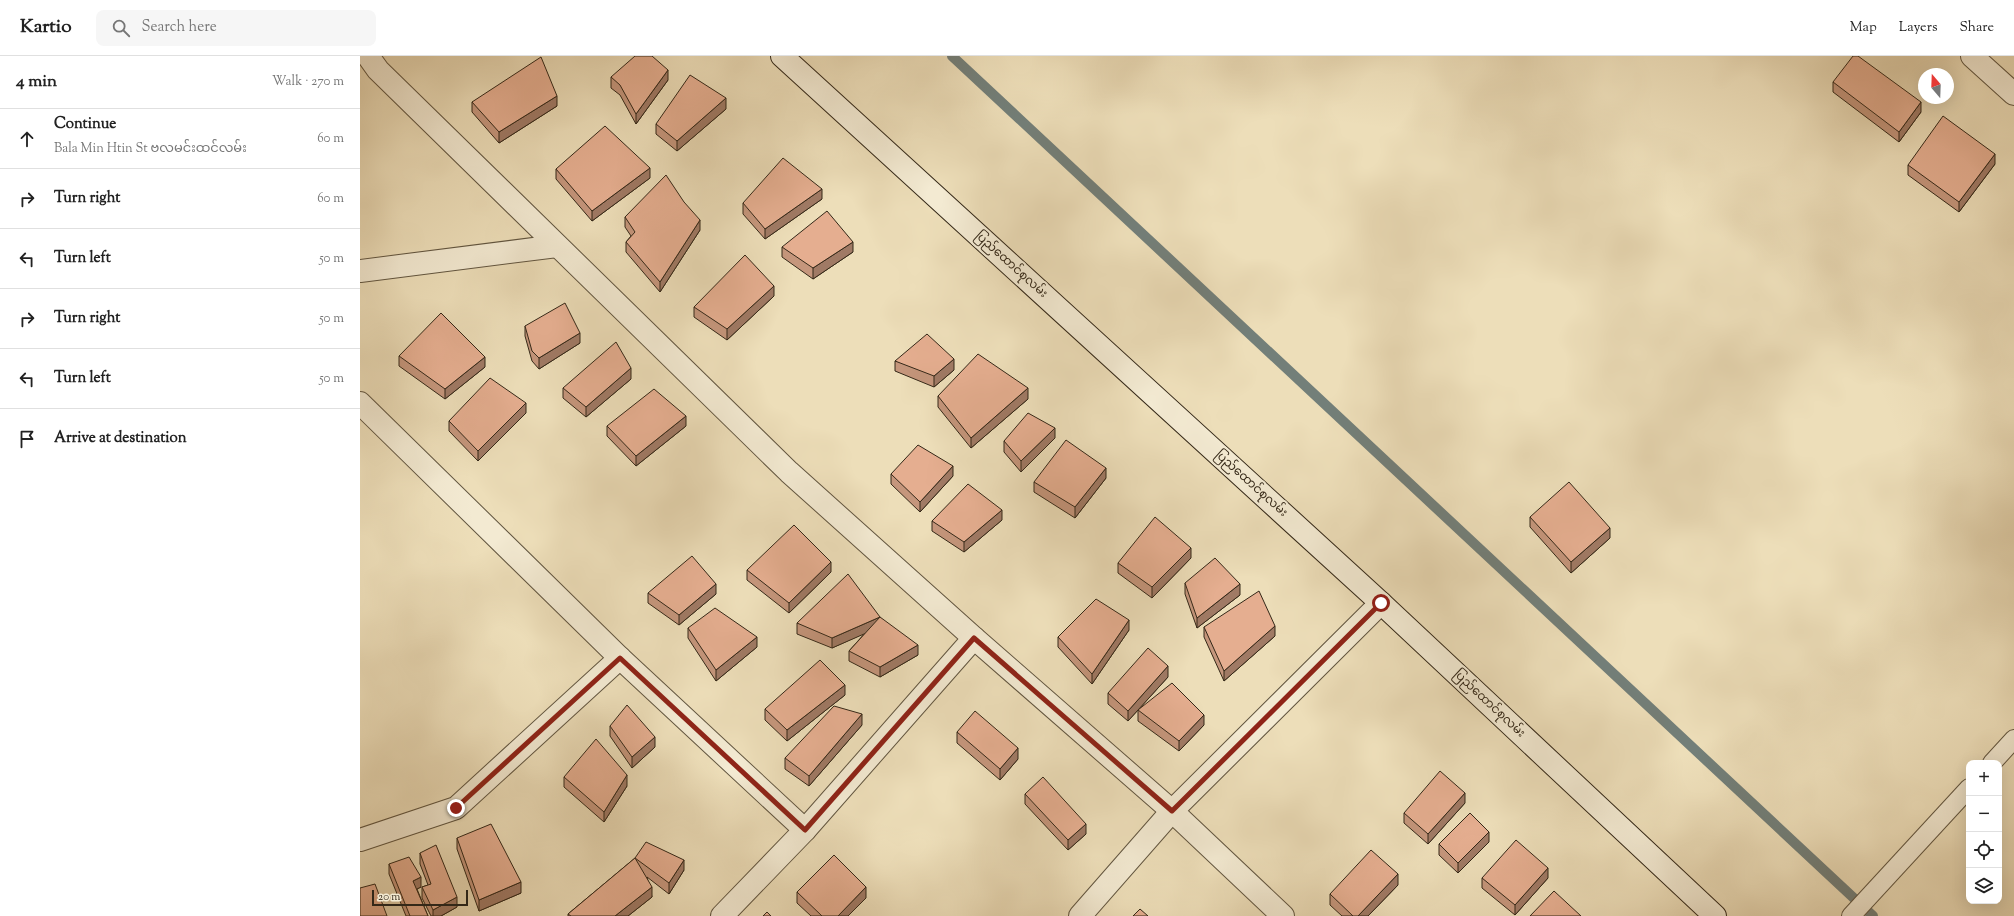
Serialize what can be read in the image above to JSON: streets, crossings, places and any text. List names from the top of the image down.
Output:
{
  "streets": {
    "street": ["ပြည်ထောင်စုလမ်း"]
  },
  "scale_bar": "20 m",
  "north": "top",
  "page": {
    "header": "Kartio",
    "search": "Search here",
    "nav": ["Map", "Layers", "Share"],
    "heading": ["4 min", "Walk · 270 m"],
    "list": [
      ["Continue", "Bala Min Htin St ဗလမင်းထင်လမ်း", "60 m"],
      ["Turn right", "60 m"],
      ["Turn left", "50 m"],
      ["Turn right", "50 m"],
      ["Turn left", "50 m"],
      "Arrive at destination"
    ],
    "map_buttons": ["+", "−"],
    "scale": "20 m"
  }
}
